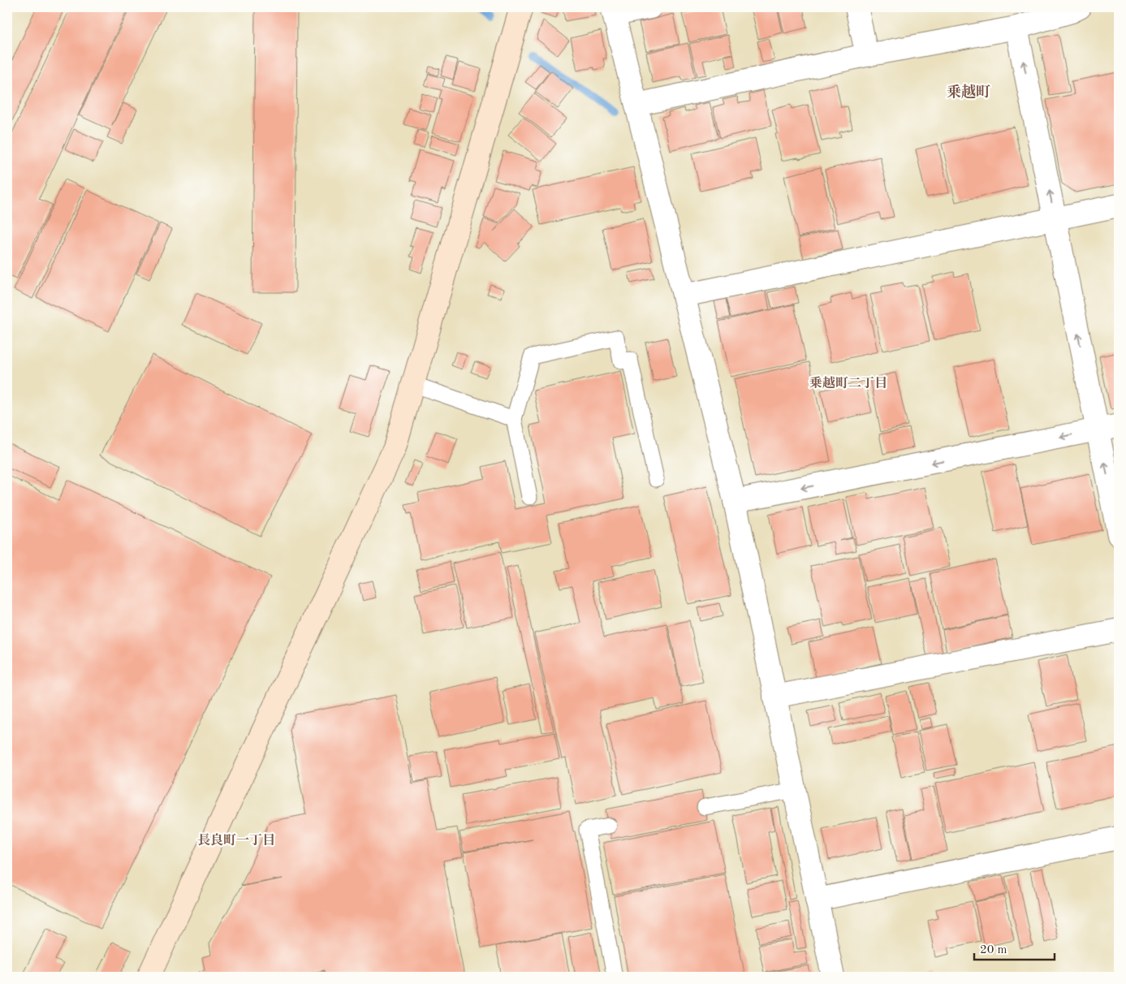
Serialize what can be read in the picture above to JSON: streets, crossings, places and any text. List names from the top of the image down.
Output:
{
  "districts": ["乗越町", "乗越町二丁目", "長良町一丁目"],
  "scale_bar": "20 m"
}
